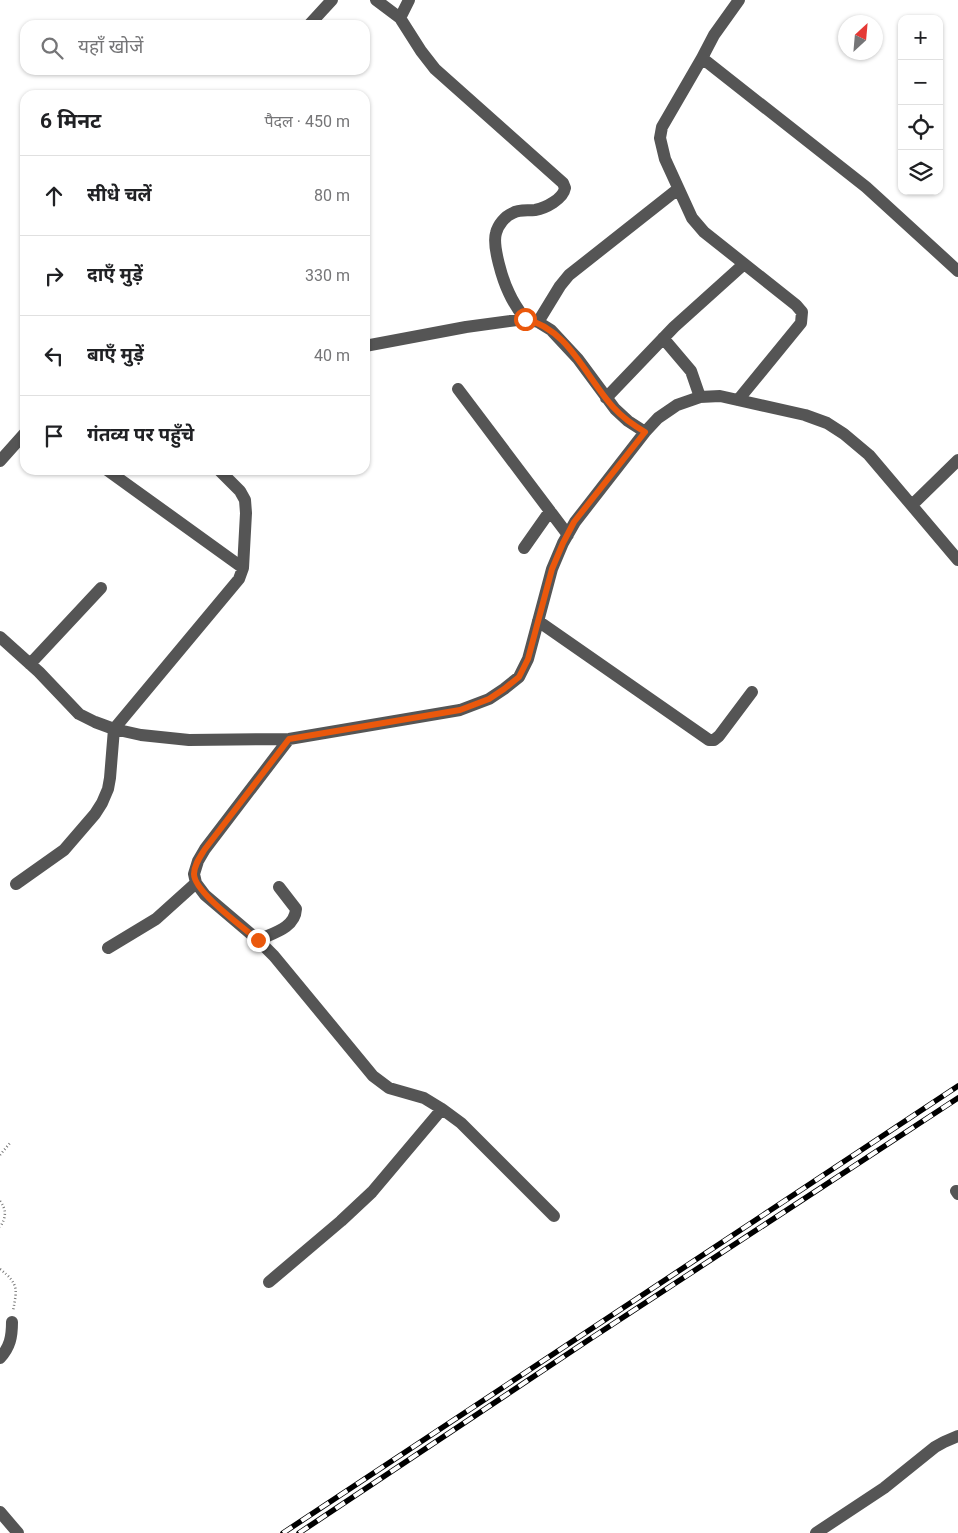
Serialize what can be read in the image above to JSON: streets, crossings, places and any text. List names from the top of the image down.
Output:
{
  "north": "top right",
  "page": {
    "map_buttons": ["+", "−"],
    "search": "यहाँ खोजें",
    "heading": ["6 मिनट", "पैदल · 450 m"],
    "list": [
      ["सीधे चलें", "80 m"],
      ["दाएँ मुड़ें", "330 m"],
      ["बाएँ मुड़ें", "40 m"],
      "गंतव्य पर पहुँचे"
    ]
  }
}
